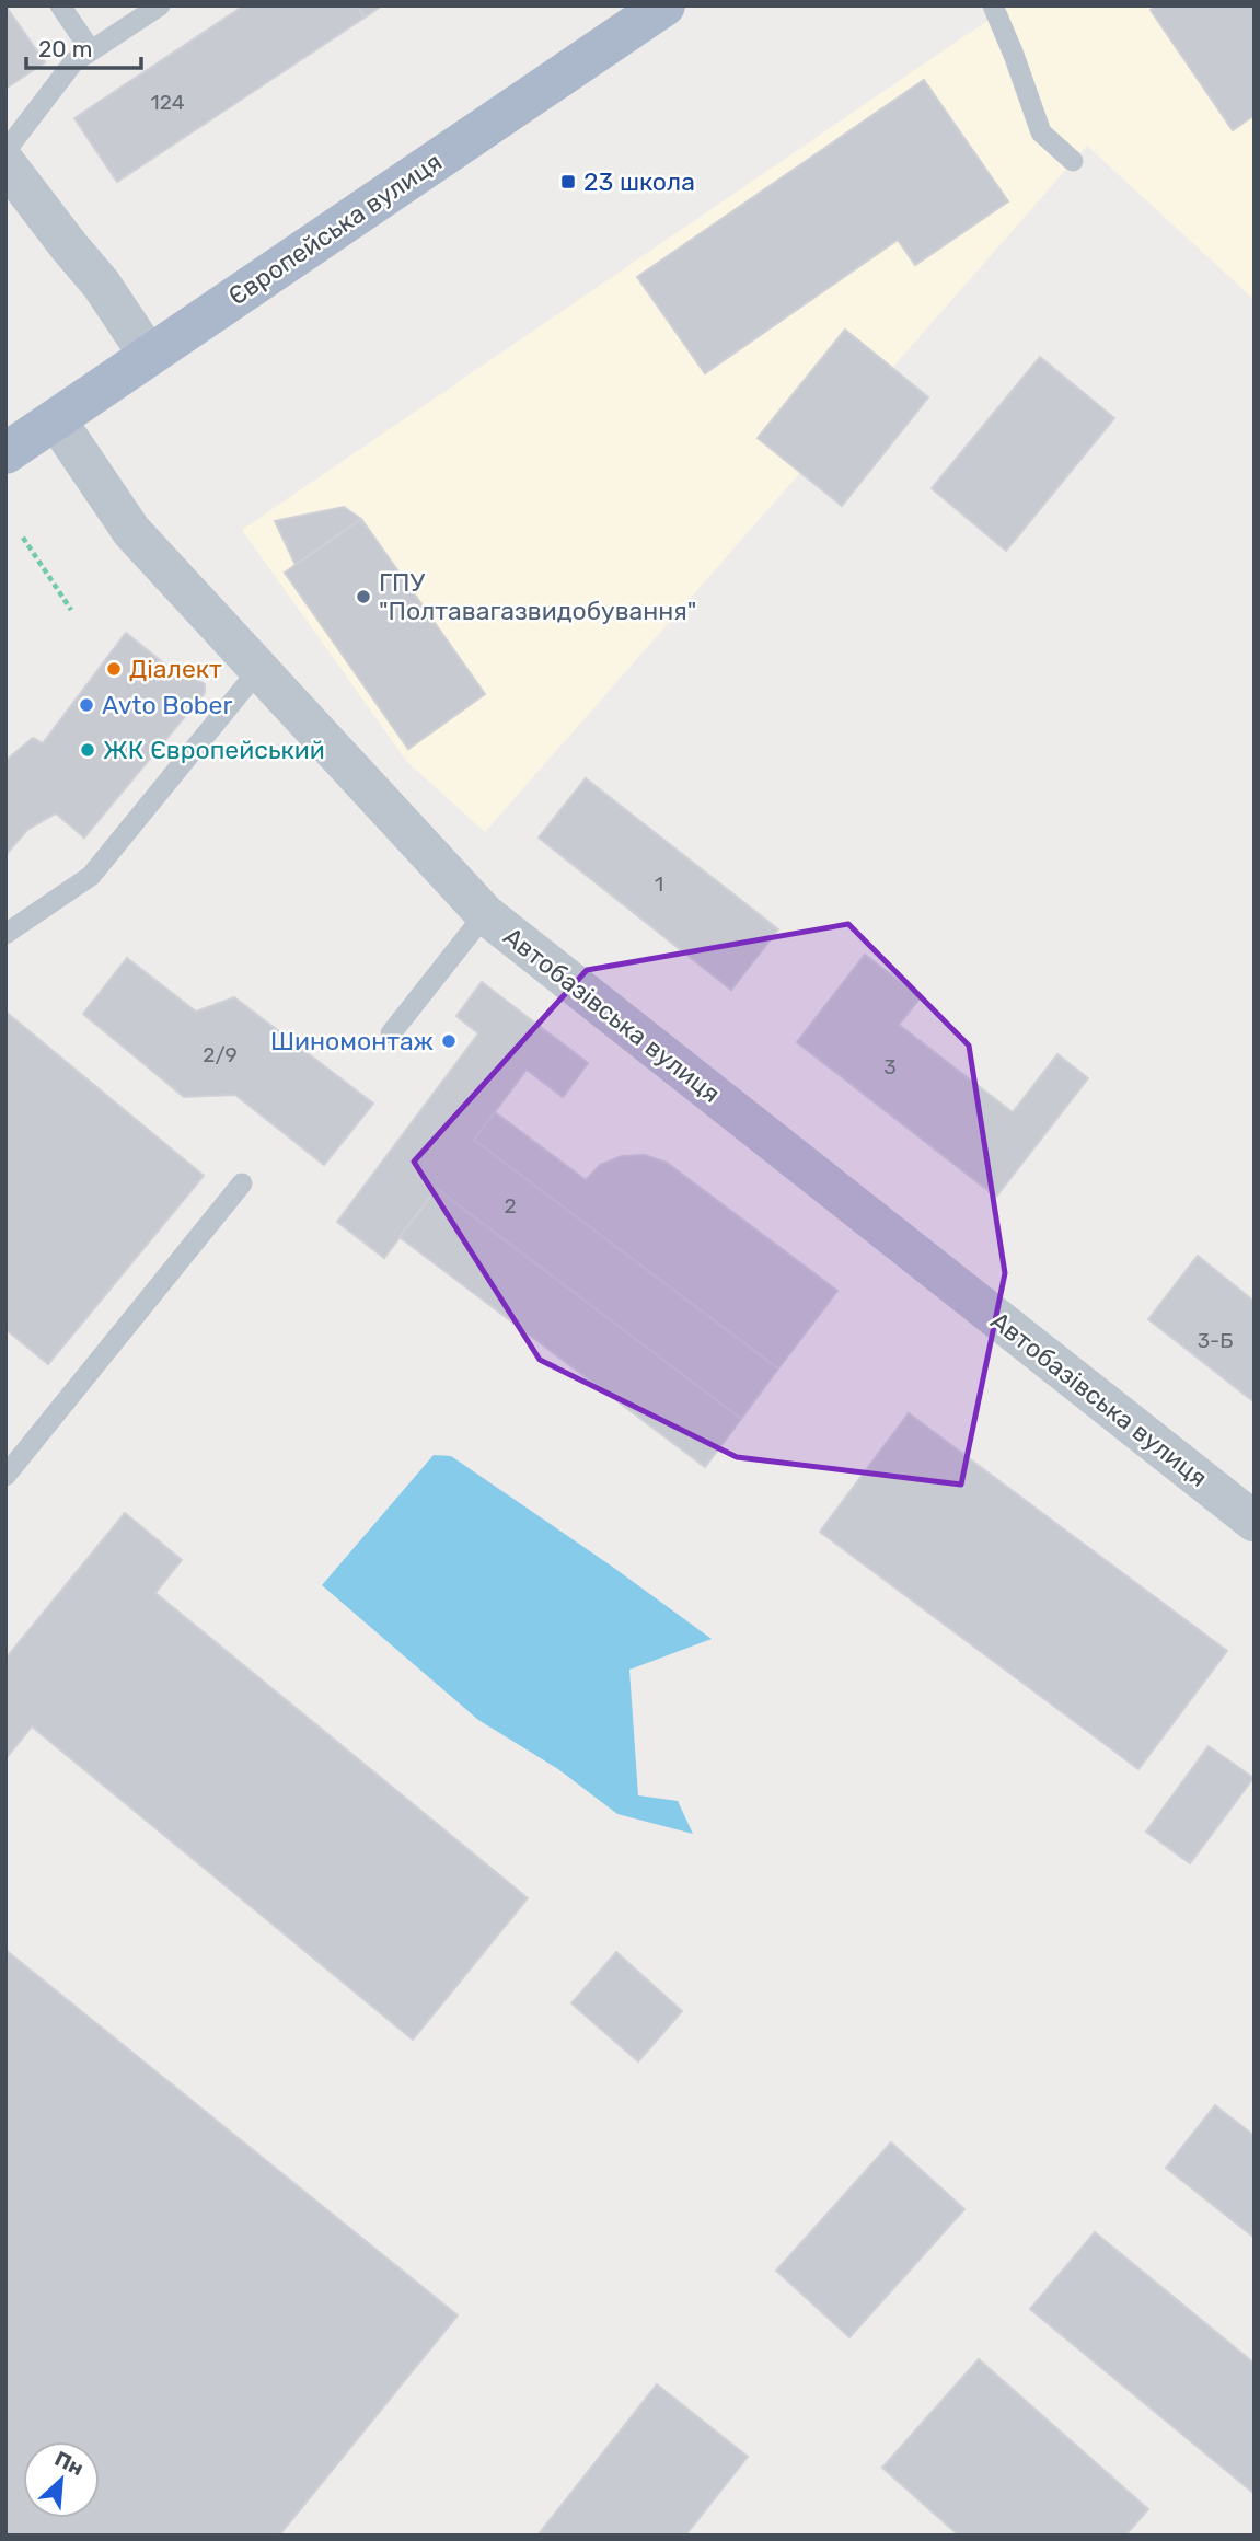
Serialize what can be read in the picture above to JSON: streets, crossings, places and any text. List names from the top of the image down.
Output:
{
  "streets": {
    "main road": ["Європейська вулиця"],
    "street": ["Автобазівська вулиця"]
  },
  "crossings": [
    ["Європейська вулиця", "Автобазівська вулиця"]
  ],
  "places": {
    "transit": ["23 школа"],
    "other": [
      "ГПУ \"Полтавагазвидобування\"",
      "Діалект",
      "Avto Bober",
      "ЖК Європейський",
      "Шиномонтаж"
    ]
  },
  "house_numbers": [
    "124",
    "1",
    "2/9",
    "3",
    "2",
    "3-Б"
  ],
  "scale_bar": "20 m",
  "north": "top right"
}
